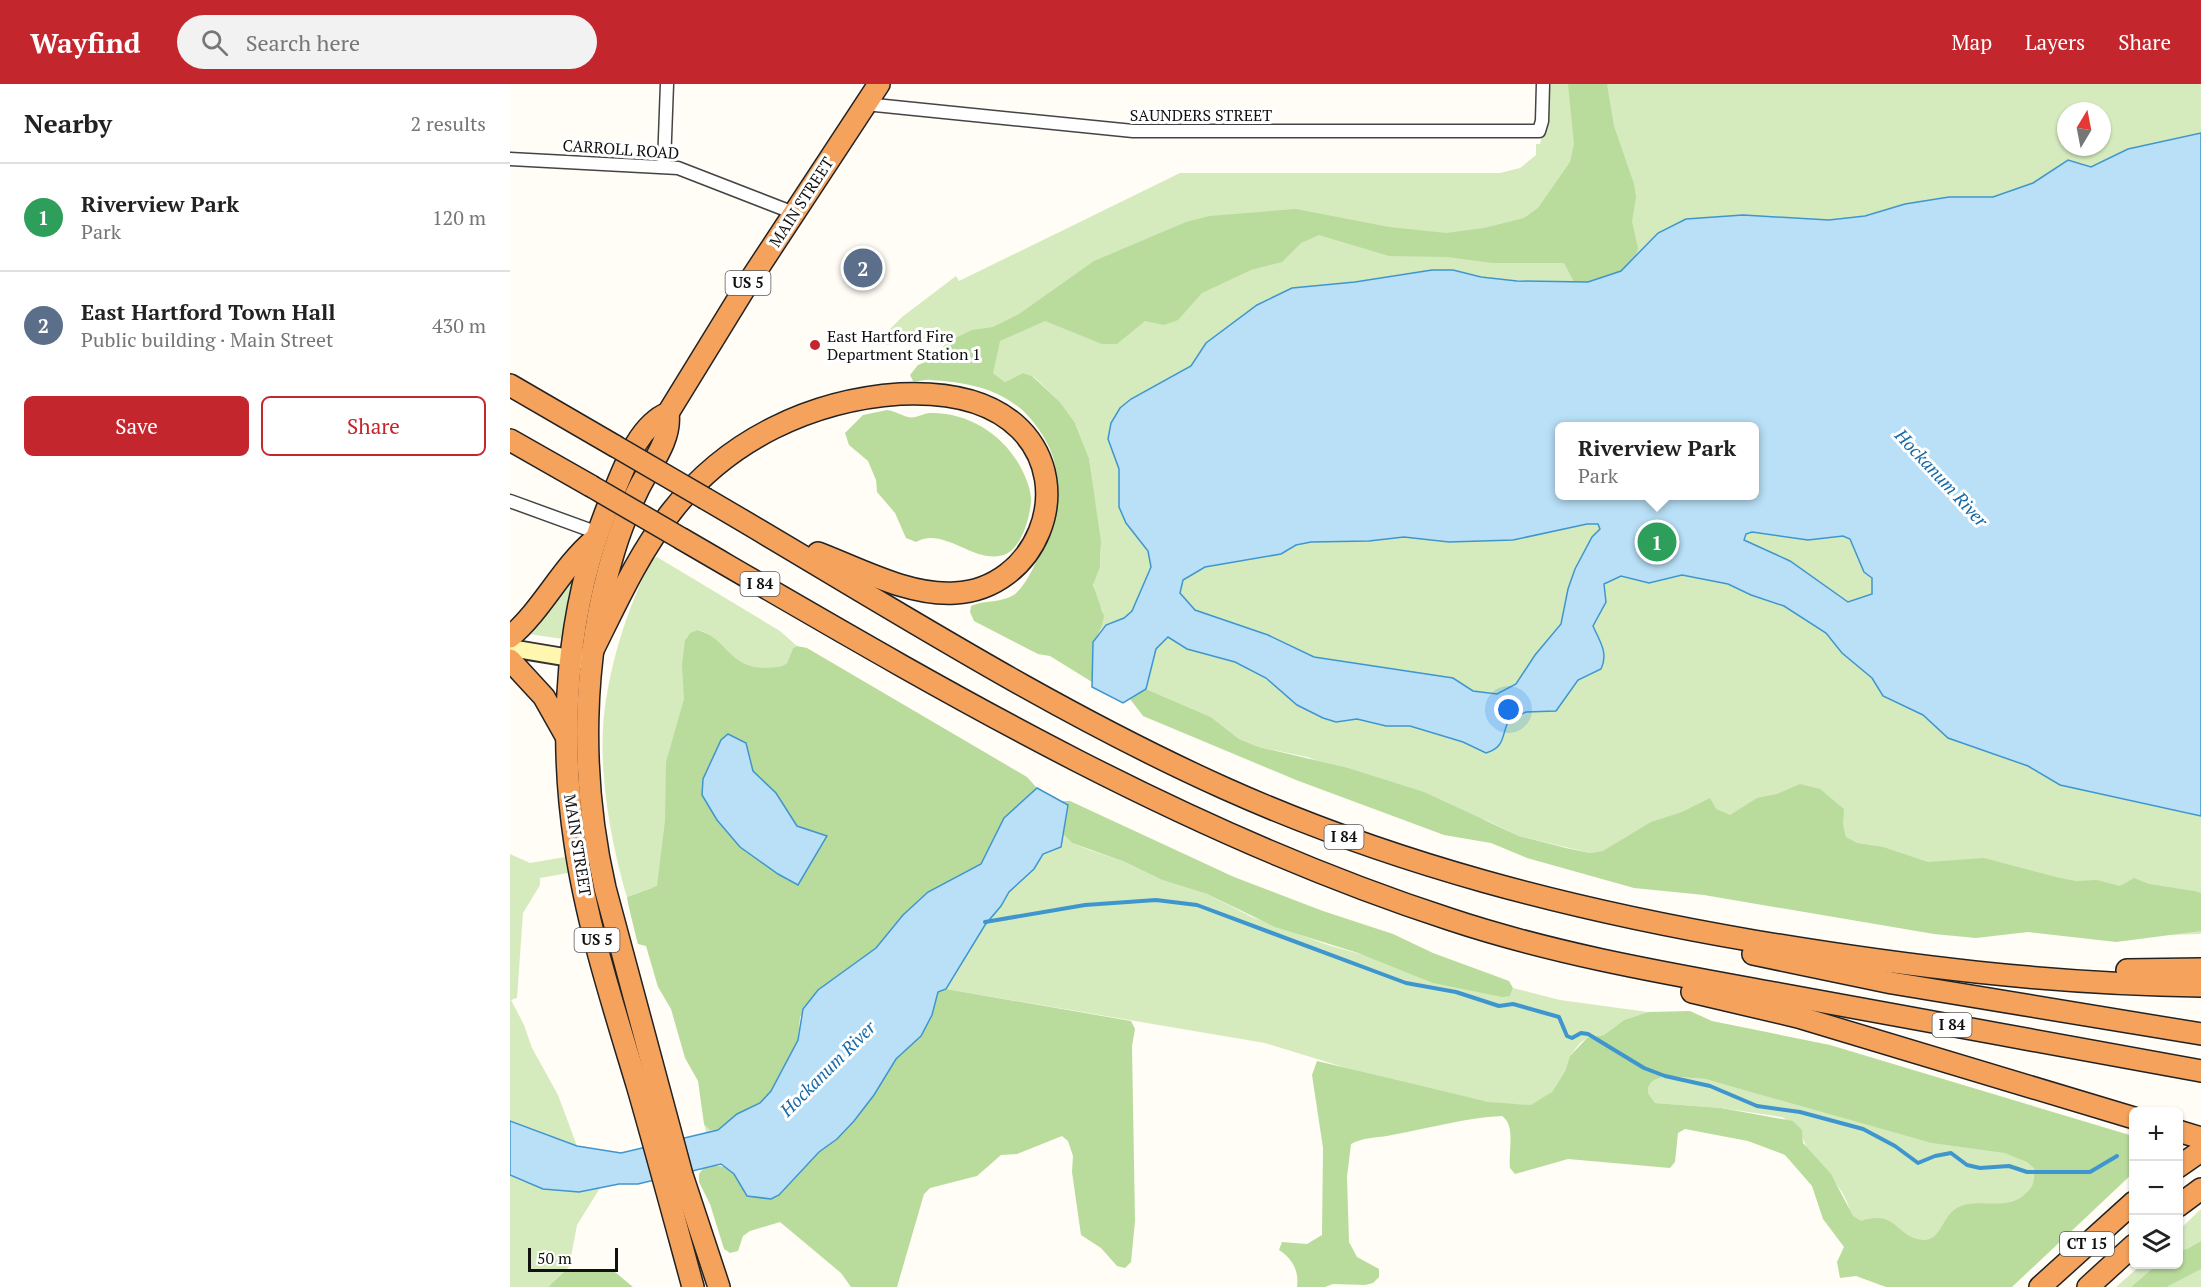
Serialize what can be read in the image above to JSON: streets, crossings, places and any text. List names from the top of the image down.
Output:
{
  "streets": {
    "highway": [
      "MAIN STREET",
      "US 5",
      "I 84",
      "CT 15"
    ],
    "street": ["SAUNDERS STREET", "CARROLL ROAD"]
  },
  "crossings": [
    ["SAUNDERS STREET", "MAIN STREET"],
    ["CARROLL ROAD", "MAIN STREET"]
  ],
  "water": ["Hockanum River"],
  "places": ["East Hartford Fire Department Station 1"],
  "scale_bar": "50 m",
  "north": "top",
  "page": {
    "header": "Wayfind",
    "search": "Search here",
    "nav": ["Map", "Layers", "Share"],
    "heading": ["Nearby", "2 results"],
    "list": [
      {
        "mark": "1",
        "name": "Riverview Park",
        "note": "Park",
        "value": "120 m"
      },
      {
        "mark": "2",
        "name": "East Hartford Town Hall",
        "note": "Public building · Main Street",
        "value": "430 m"
      }
    ],
    "pins": ["2", "1"],
    "buttons": ["Save", "Share"],
    "popup": ["Riverview Park", "Park"],
    "map_buttons": ["+", "−"],
    "scale": "50 m"
  }
}
